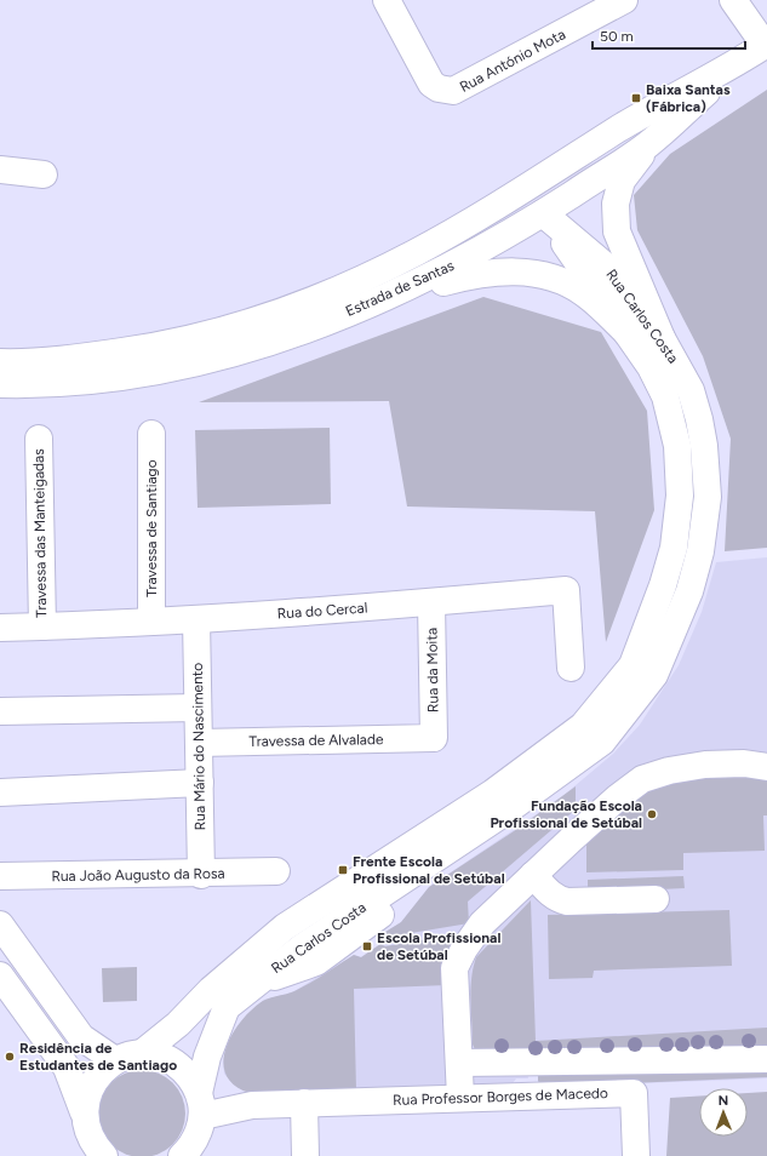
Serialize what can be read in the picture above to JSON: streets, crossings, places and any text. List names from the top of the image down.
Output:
{
  "streets": {
    "street": [
      "Rua António Mota",
      "Estrada de Santas",
      "Rua Carlos Costa",
      "Travessa de Santiago",
      "Travessa das Manteigadas",
      "Rua do Cercal",
      "Rua da Moita",
      "Travessa de Alvalade",
      "Rua Mário do Nascimento",
      "Rua João Augusto da Rosa",
      "Rua Professor Borges de Macedo"
    ]
  },
  "crossings": [
    ["Estrada de Santas", "Rua Carlos Costa"],
    ["Travessa de Santiago", "Rua do Cercal"],
    ["Travessa das Manteigadas", "Rua do Cercal"],
    ["Rua do Cercal", "Rua da Moita"],
    ["Rua do Cercal", "Rua Mário do Nascimento"],
    ["Rua da Moita", "Travessa de Alvalade"],
    ["Travessa de Alvalade", "Rua Mário do Nascimento"],
    ["Rua Mário do Nascimento", "Rua João Augusto da Rosa"]
  ],
  "places": {
    "transit": ["Baixa Santas (Fábrica)", "Frente Escola Profissional de Setúbal", "Escola Profissional de Setúbal"],
    "other": ["Fundação Escola Profissional de Setúbal", "Residência de Estudantes de Santiago"]
  },
  "scale_bar": "50 m",
  "north": "top"
}
